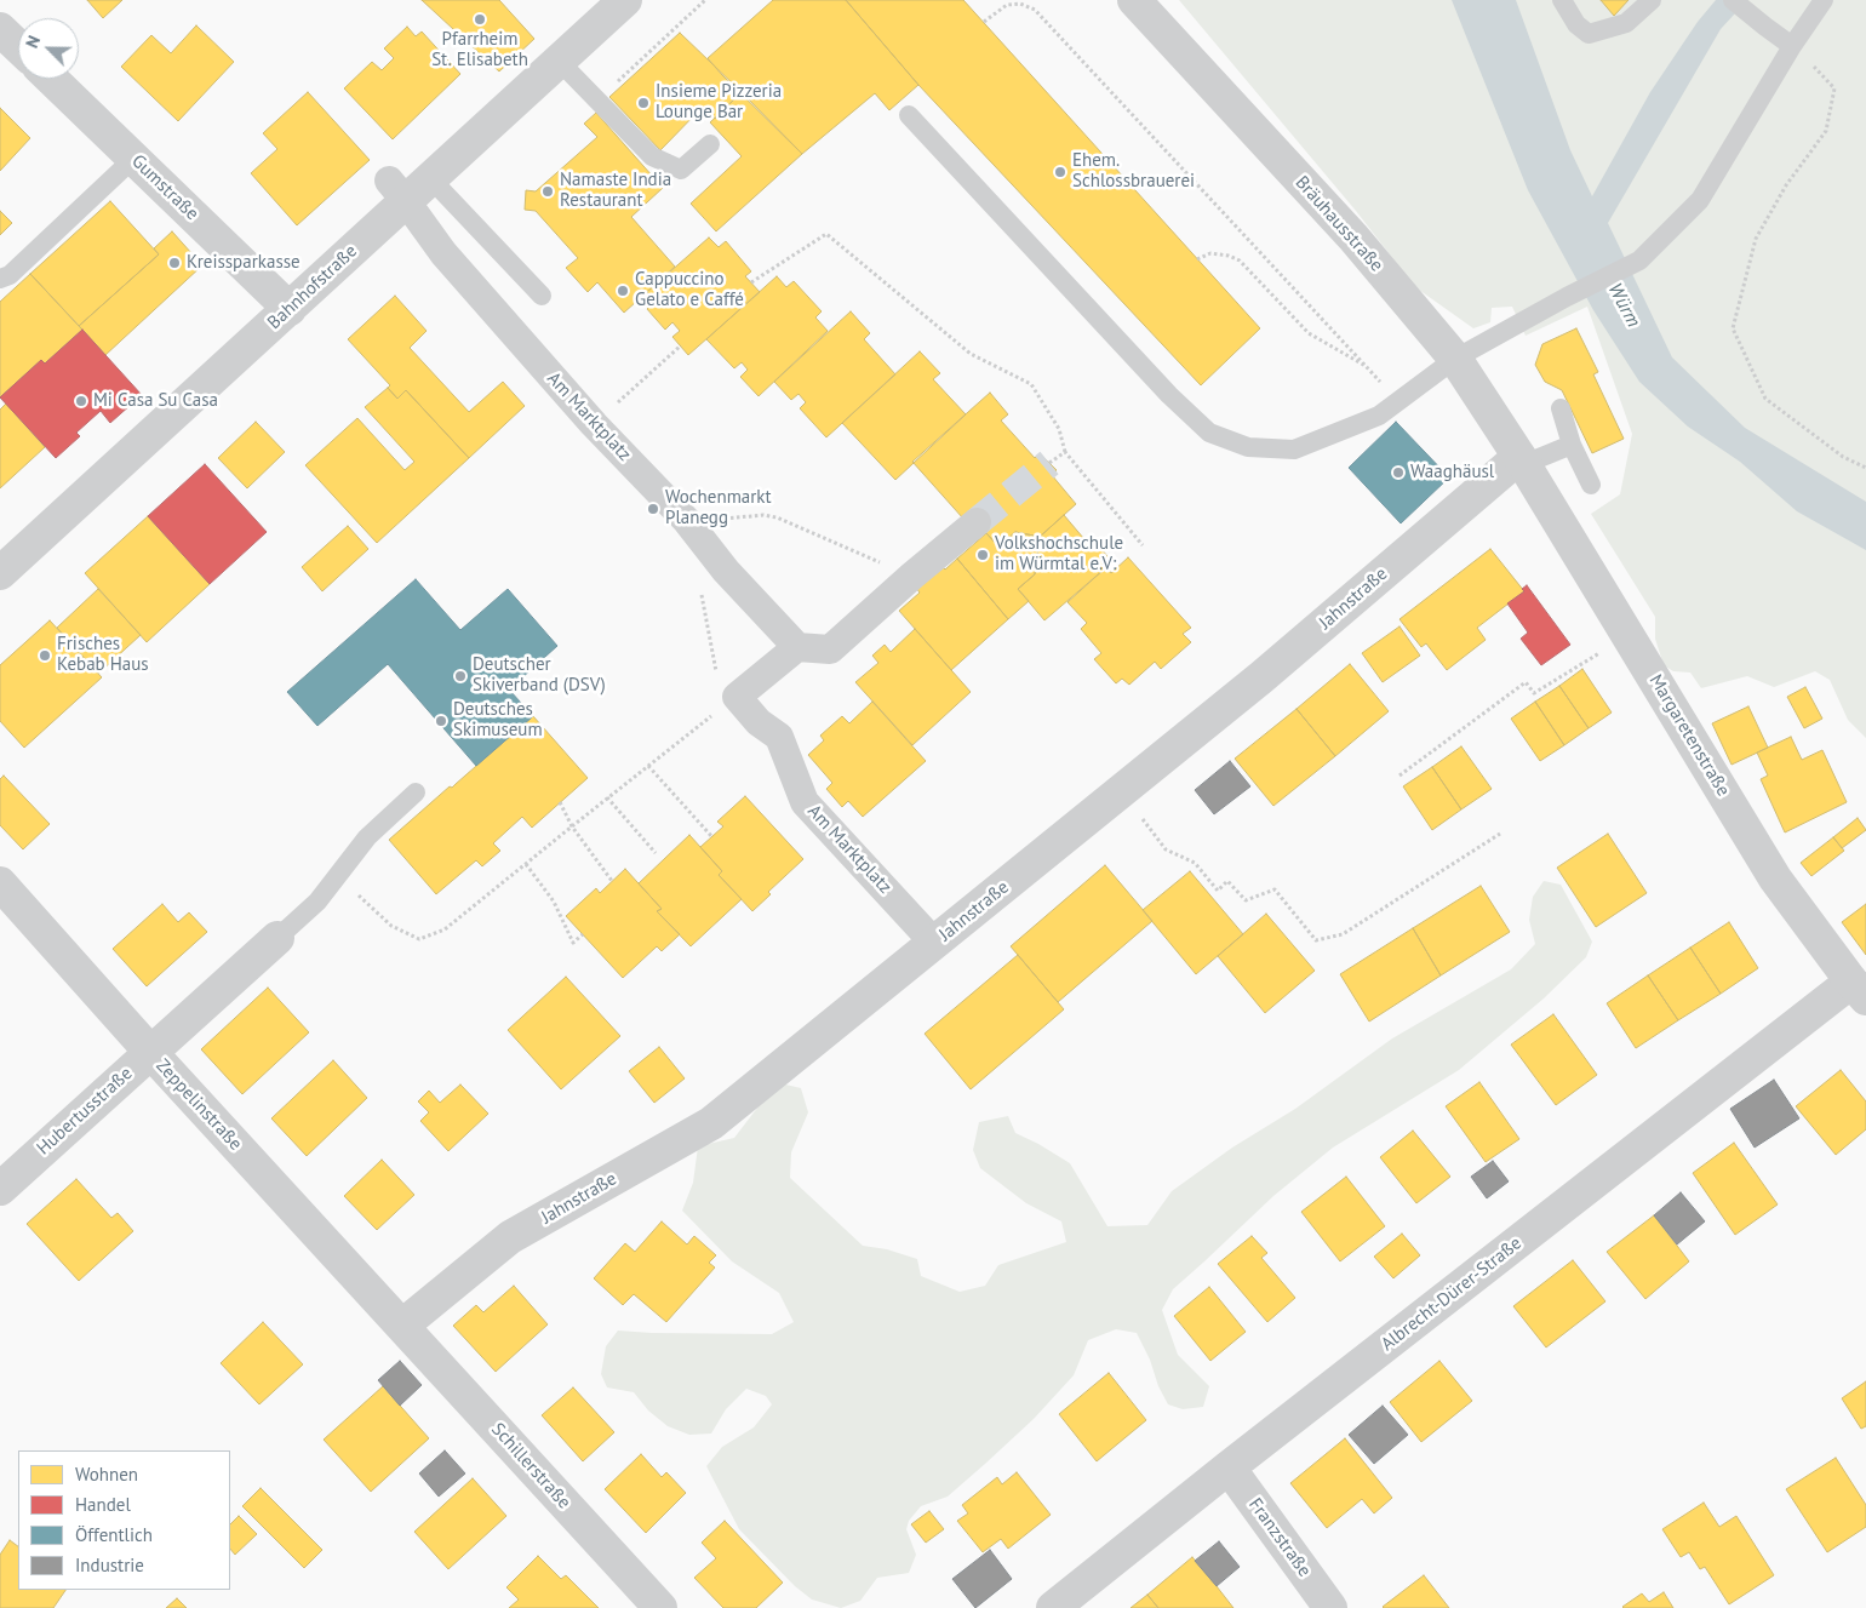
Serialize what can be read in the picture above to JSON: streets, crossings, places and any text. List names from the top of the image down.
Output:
{
  "streets": {
    "street": [
      "Gumstraße",
      "Bräuhausstraße",
      "Bahnhofstraße",
      "Am Marktplatz",
      "Jahnstraße",
      "Margaretenstraße",
      "Zeppelinstraße",
      "Hubertusstraße",
      "Albrecht-Dürer-Straße",
      "Schillerstraße",
      "Franzstraße"
    ]
  },
  "crossings": [
    ["Gumstraße", "Bahnhofstraße"],
    ["Bräuhausstraße", "Jahnstraße"],
    ["Bräuhausstraße", "Margaretenstraße"],
    ["Bahnhofstraße", "Am Marktplatz"],
    ["Am Marktplatz", "Jahnstraße"],
    ["Jahnstraße", "Margaretenstraße"],
    ["Jahnstraße", "Zeppelinstraße"],
    ["Jahnstraße", "Schillerstraße"],
    ["Margaretenstraße", "Albrecht-Dürer-Straße"],
    ["Zeppelinstraße", "Hubertusstraße"],
    ["Zeppelinstraße", "Schillerstraße"],
    ["Albrecht-Dürer-Straße", "Franzstraße"]
  ],
  "water": ["Würm"],
  "places": [
    "Pfarrheim St. Elisabeth",
    "Insieme Pizzeria Lounge Bar",
    "Ehem. Schlossbrauerei",
    "Namaste India Restaurant",
    "Kreissparkasse",
    "Cappuccino Gelato e Caffé",
    "Mi Casa Su Casa",
    "Waaghäusl",
    "Wochenmarkt Planegg",
    "Volkshochschule im Würmtal e.V:",
    "Frisches Kebab Haus",
    "Deutscher Skiverband (DSV)",
    "Deutsches Skimuseum"
  ],
  "legend": [
    "Wohnen",
    "Handel",
    "Öffentlich",
    "Industrie"
  ],
  "north": "top left"
}
